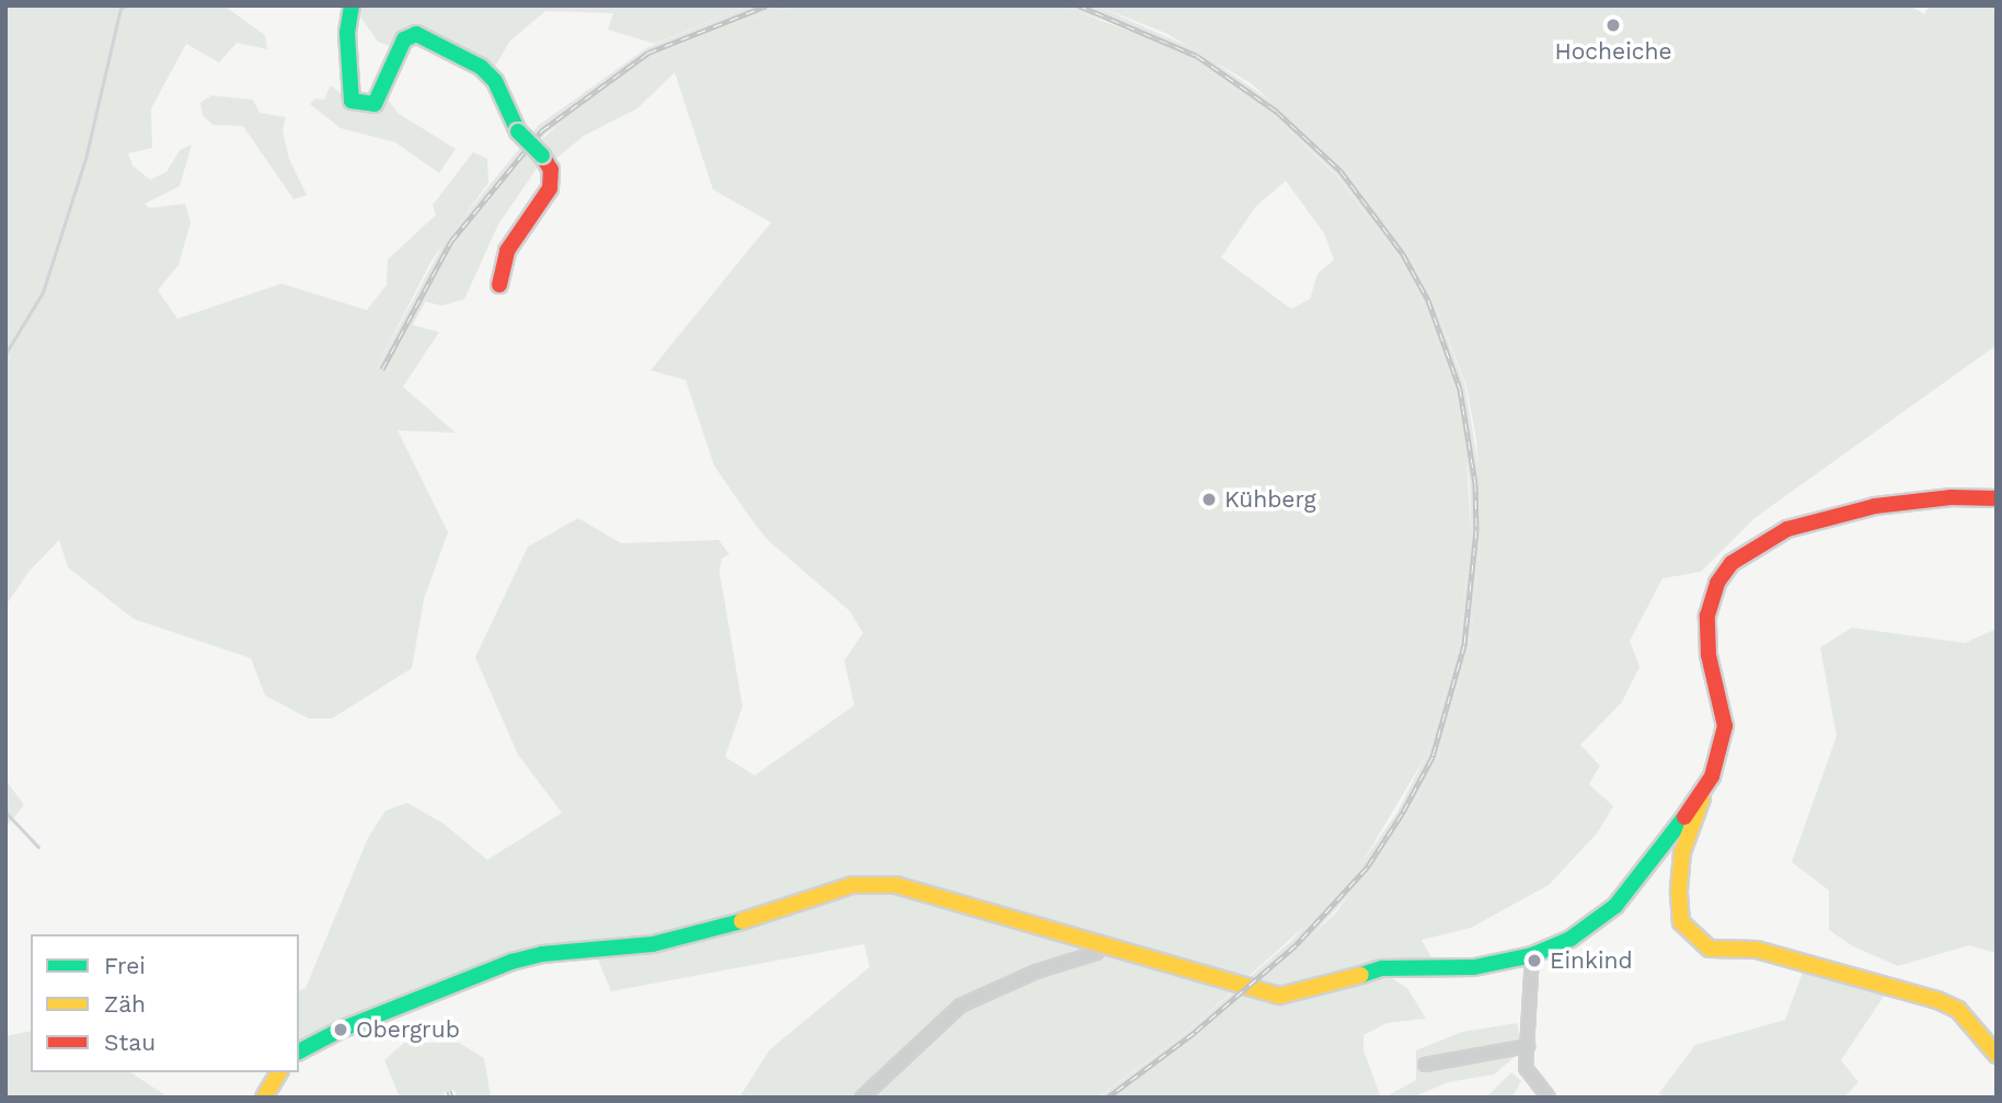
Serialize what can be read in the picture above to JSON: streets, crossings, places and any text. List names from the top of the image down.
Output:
{
  "places": [
    "Hocheiche",
    "Kühberg",
    "Einkind",
    "Obergrub"
  ],
  "legend": ["Frei", "Zäh", "Stau"]
}
